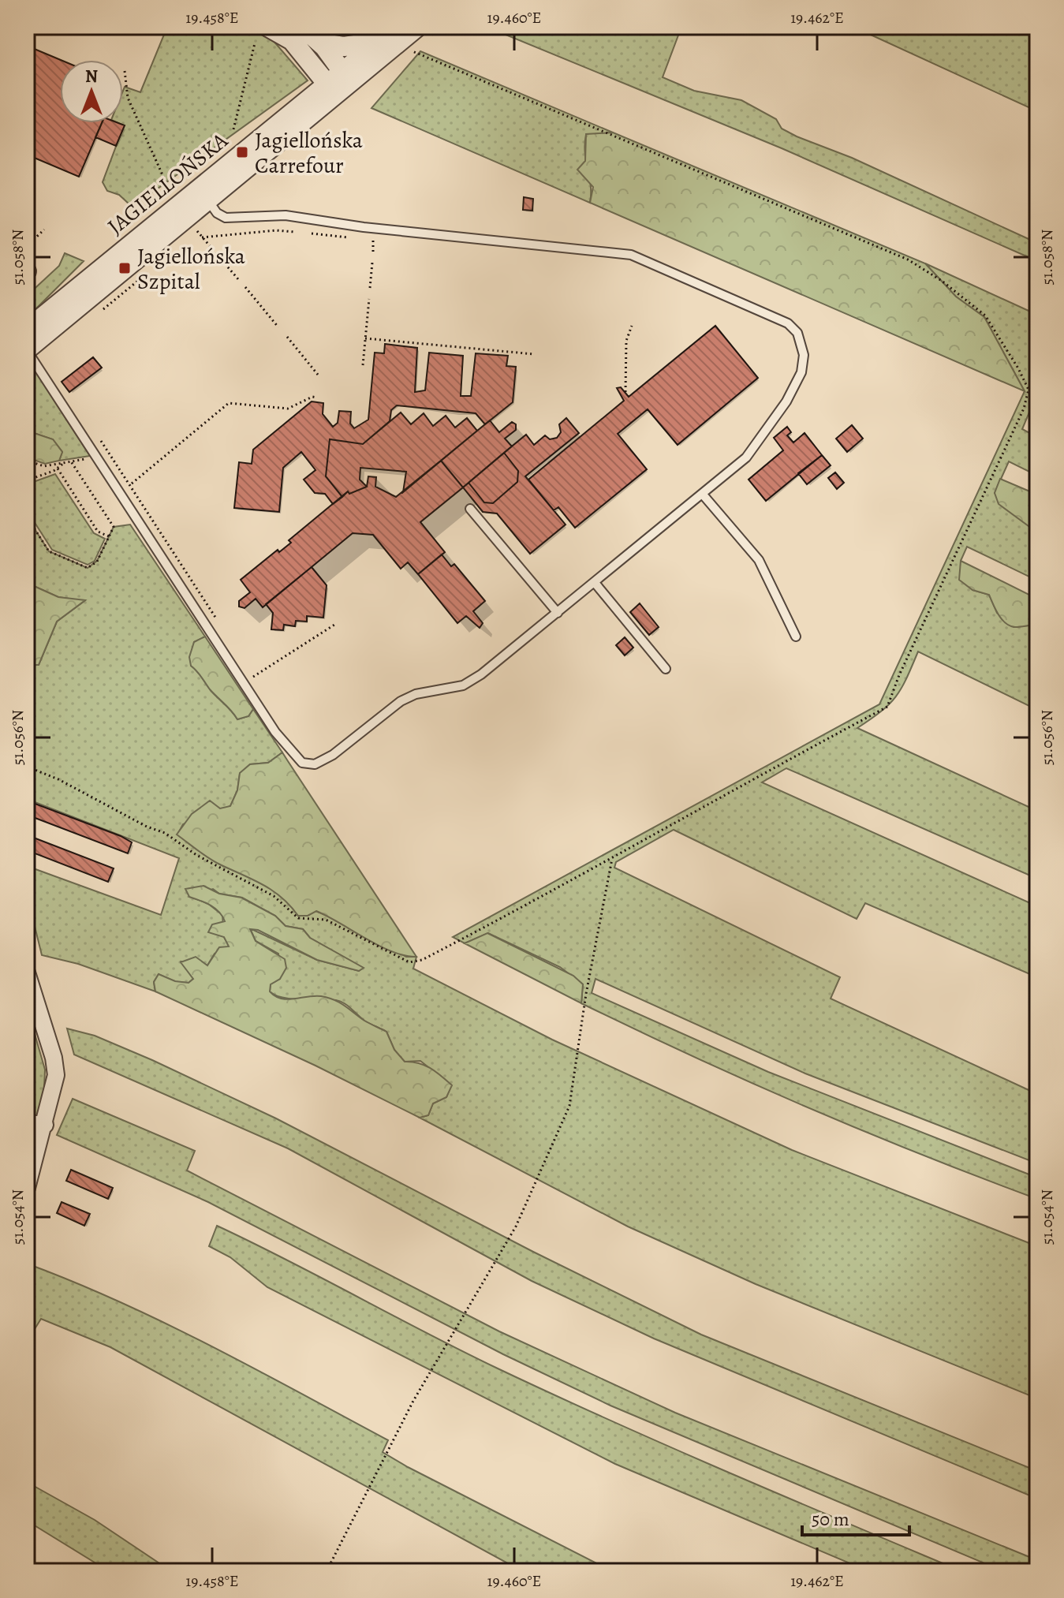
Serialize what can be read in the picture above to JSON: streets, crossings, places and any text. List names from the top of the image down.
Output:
{
  "streets": {
    "street": ["JAGIELLOŃSKA"]
  },
  "places": {
    "transit": ["Jagiellońska Carrefour", "Jagiellońska Szpital"]
  },
  "scale_bar": "50 m",
  "north": "top",
  "coordinates": [
    "19.458°E",
    "19.460°E",
    "19.462°E",
    "51.058°N",
    "51.056°N",
    "51.054°N"
  ]
}
